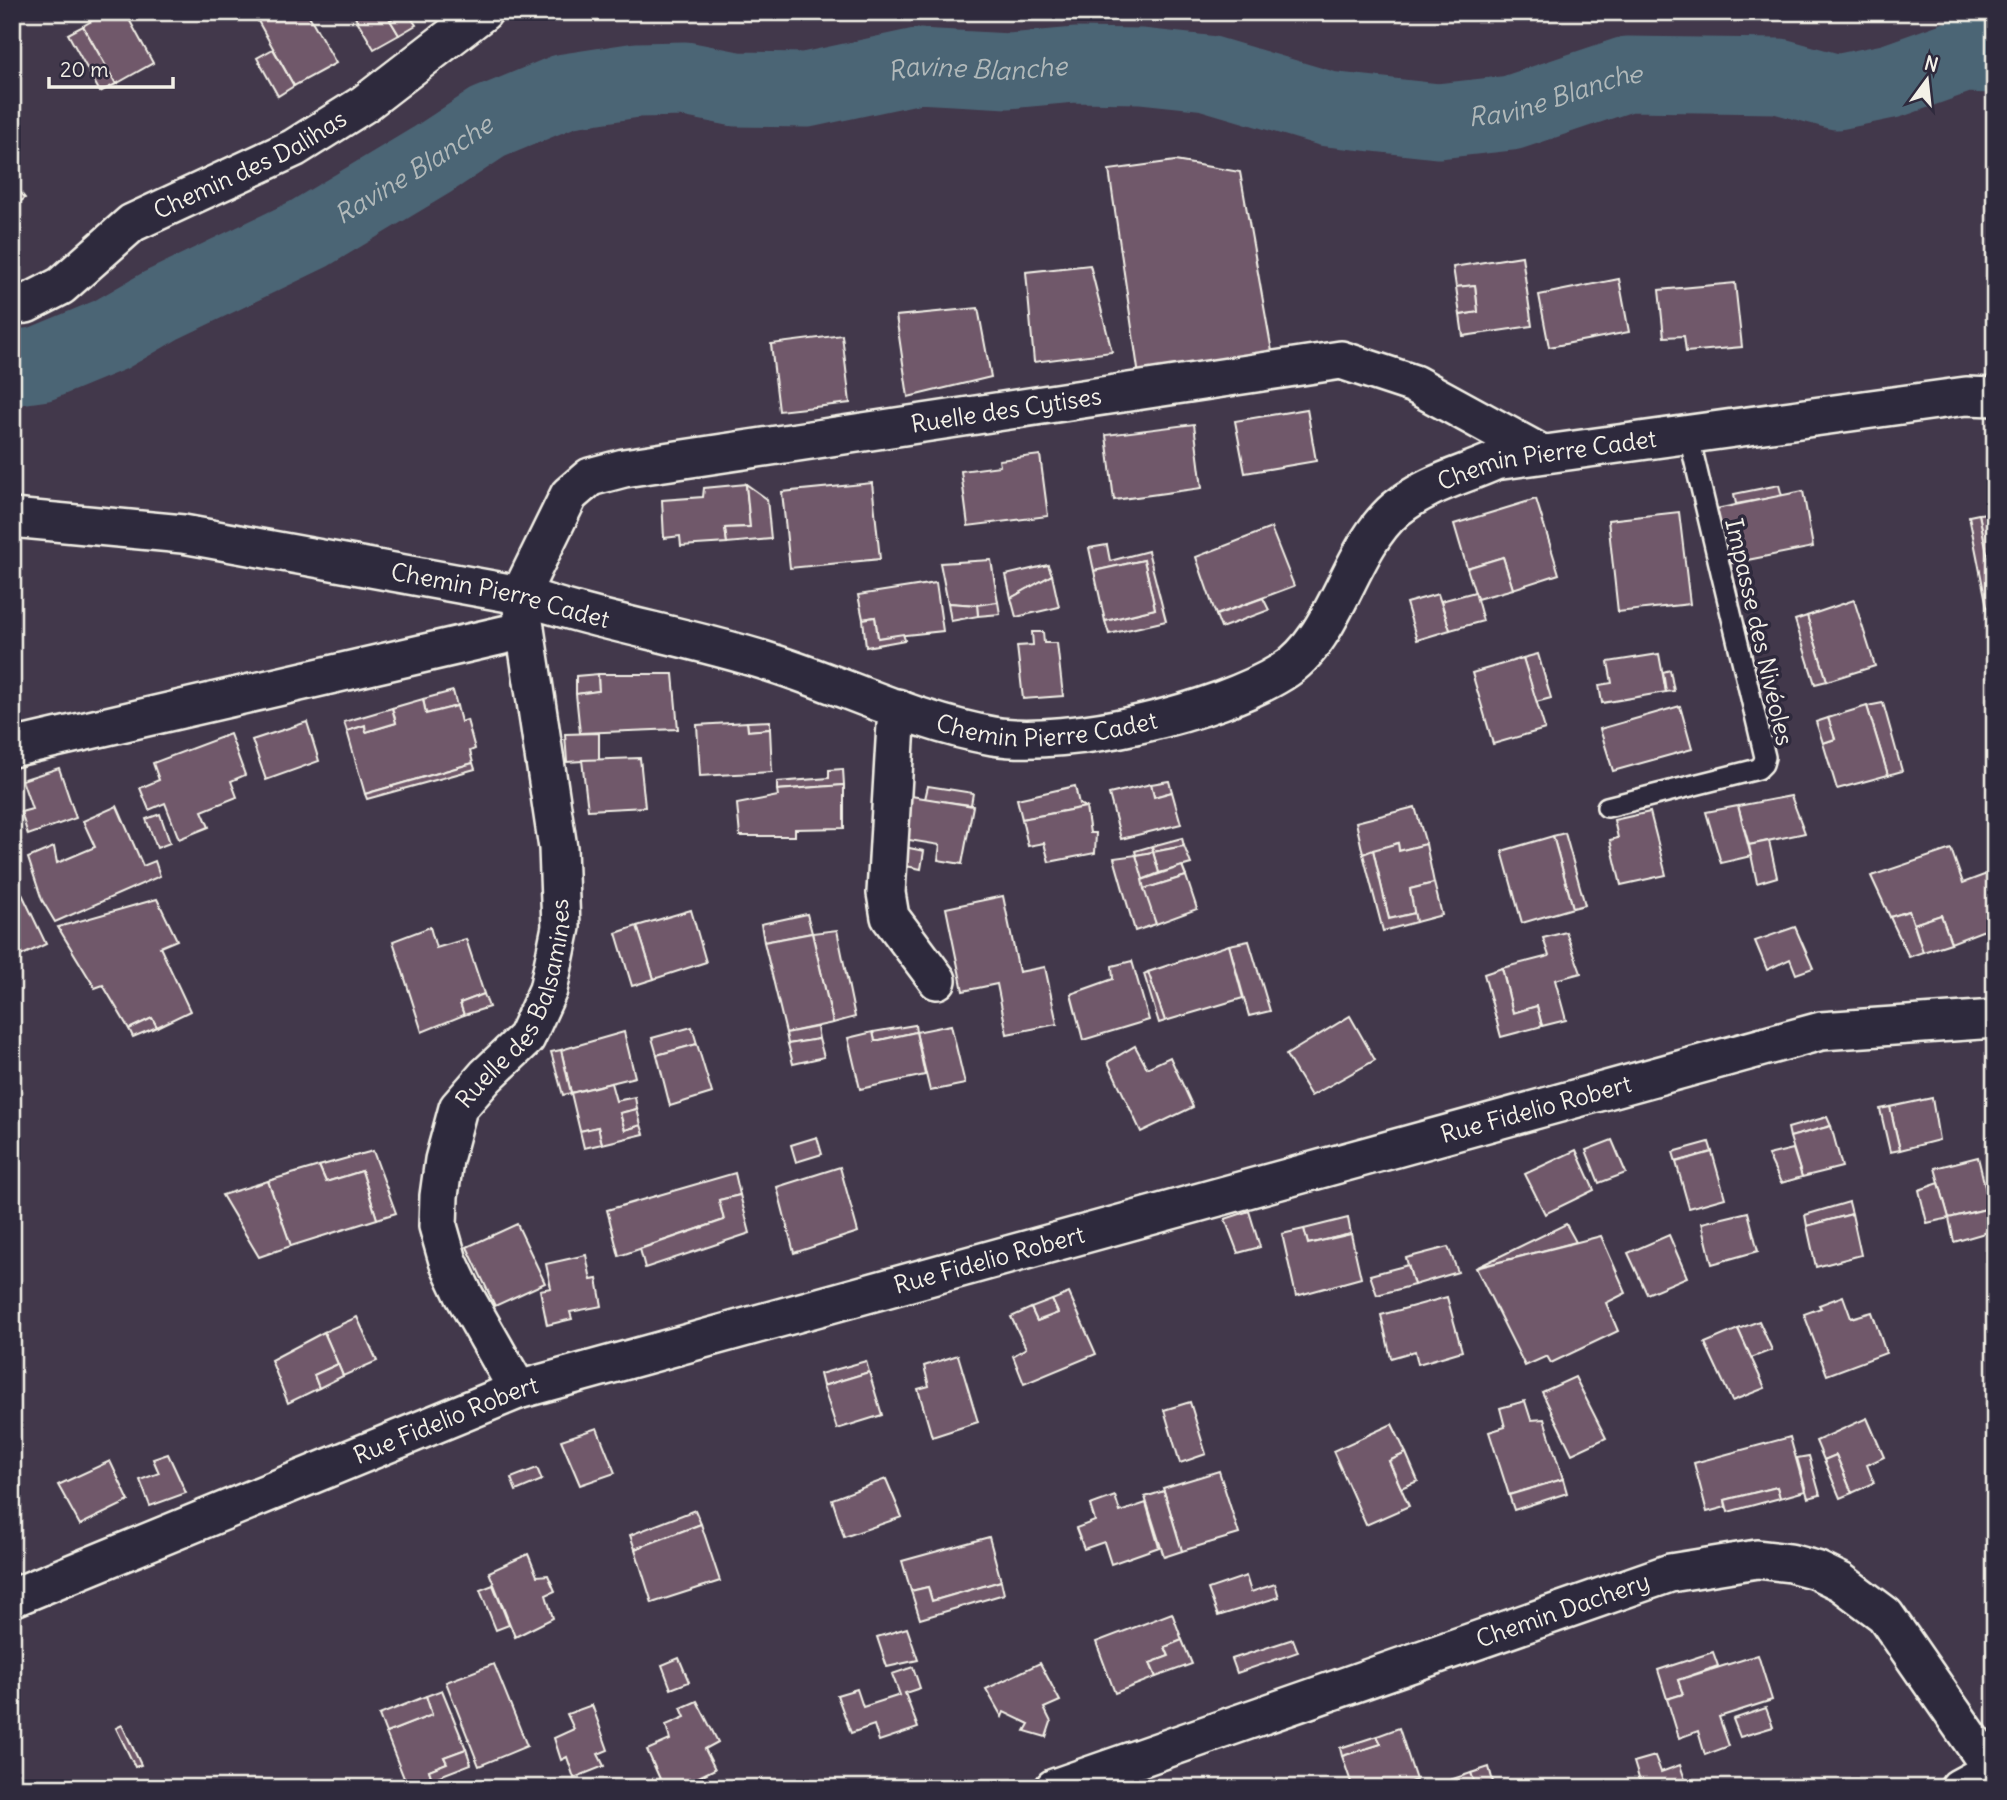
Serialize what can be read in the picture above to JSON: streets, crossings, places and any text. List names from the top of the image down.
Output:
{
  "streets": {
    "street": [
      "Chemin des Dalihas",
      "Ruelle des Cytises",
      "Chemin Pierre Cadet",
      "Ruelle des Balsamines",
      "Rue Fidelio Robert",
      "Chemin Dachery"
    ],
    "lane": ["Impasse des Nivéoles"]
  },
  "crossings": [
    ["Ruelle des Cytises", "Chemin Pierre Cadet"],
    ["Ruelle des Cytises", "Ruelle des Balsamines"],
    ["Chemin Pierre Cadet", "Impasse des Nivéoles"],
    ["Chemin Pierre Cadet", "Ruelle des Balsamines"],
    ["Ruelle des Balsamines", "Rue Fidelio Robert"]
  ],
  "water": ["Ravine Blanche"],
  "scale_bar": "20 m",
  "north": "top"
}
